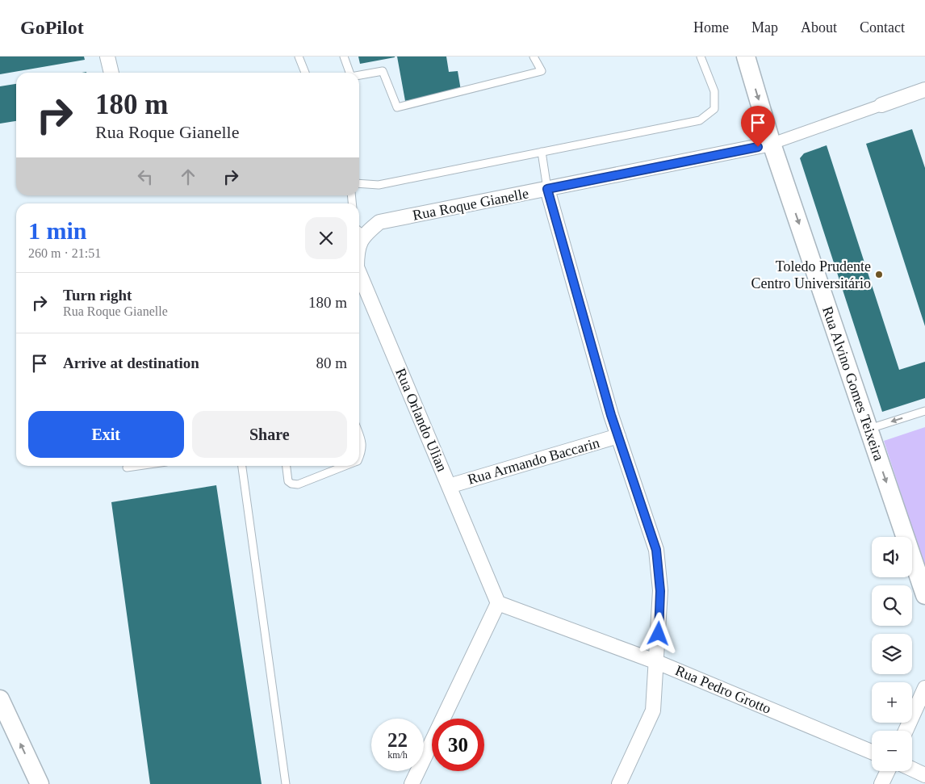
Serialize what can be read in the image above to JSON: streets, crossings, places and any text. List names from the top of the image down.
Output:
{
  "streets": {
    "street": [
      "Rua Roque Gianelle",
      "Rua Alvino Gomes Teixeira",
      "Rua Orlando Ulian",
      "Rua Armando Baccarin",
      "Rua Pedro Grotto"
    ]
  },
  "crossings": [
    ["Rua Roque Gianelle", "Rua Alvino Gomes Teixeira"],
    ["Rua Orlando Ulian", "Rua Armando Baccarin"],
    ["Rua Orlando Ulian", "Rua Pedro Grotto"]
  ],
  "one_way": ["Rua Alvino Gomes Teixeira"],
  "places": ["Toledo Prudente Centro Universitário"],
  "page": {
    "header": "GoPilot",
    "nav": [
      "Home",
      "Map",
      "About",
      "Contact"
    ],
    "turn": ["180 m", "Rua Roque Gianelle"],
    "heading": ["1 min", "260 m · 21:51"],
    "list": [
      {
        "name": "Turn right",
        "note": "Rua Roque Gianelle",
        "value": "180 m"
      },
      {
        "name": "Arrive at destination",
        "value": "80 m"
      }
    ],
    "buttons": ["Exit", "Share"],
    "map_buttons": ["+", "−"],
    "speed": "22 km/h",
    "limit": "30"
  }
}
